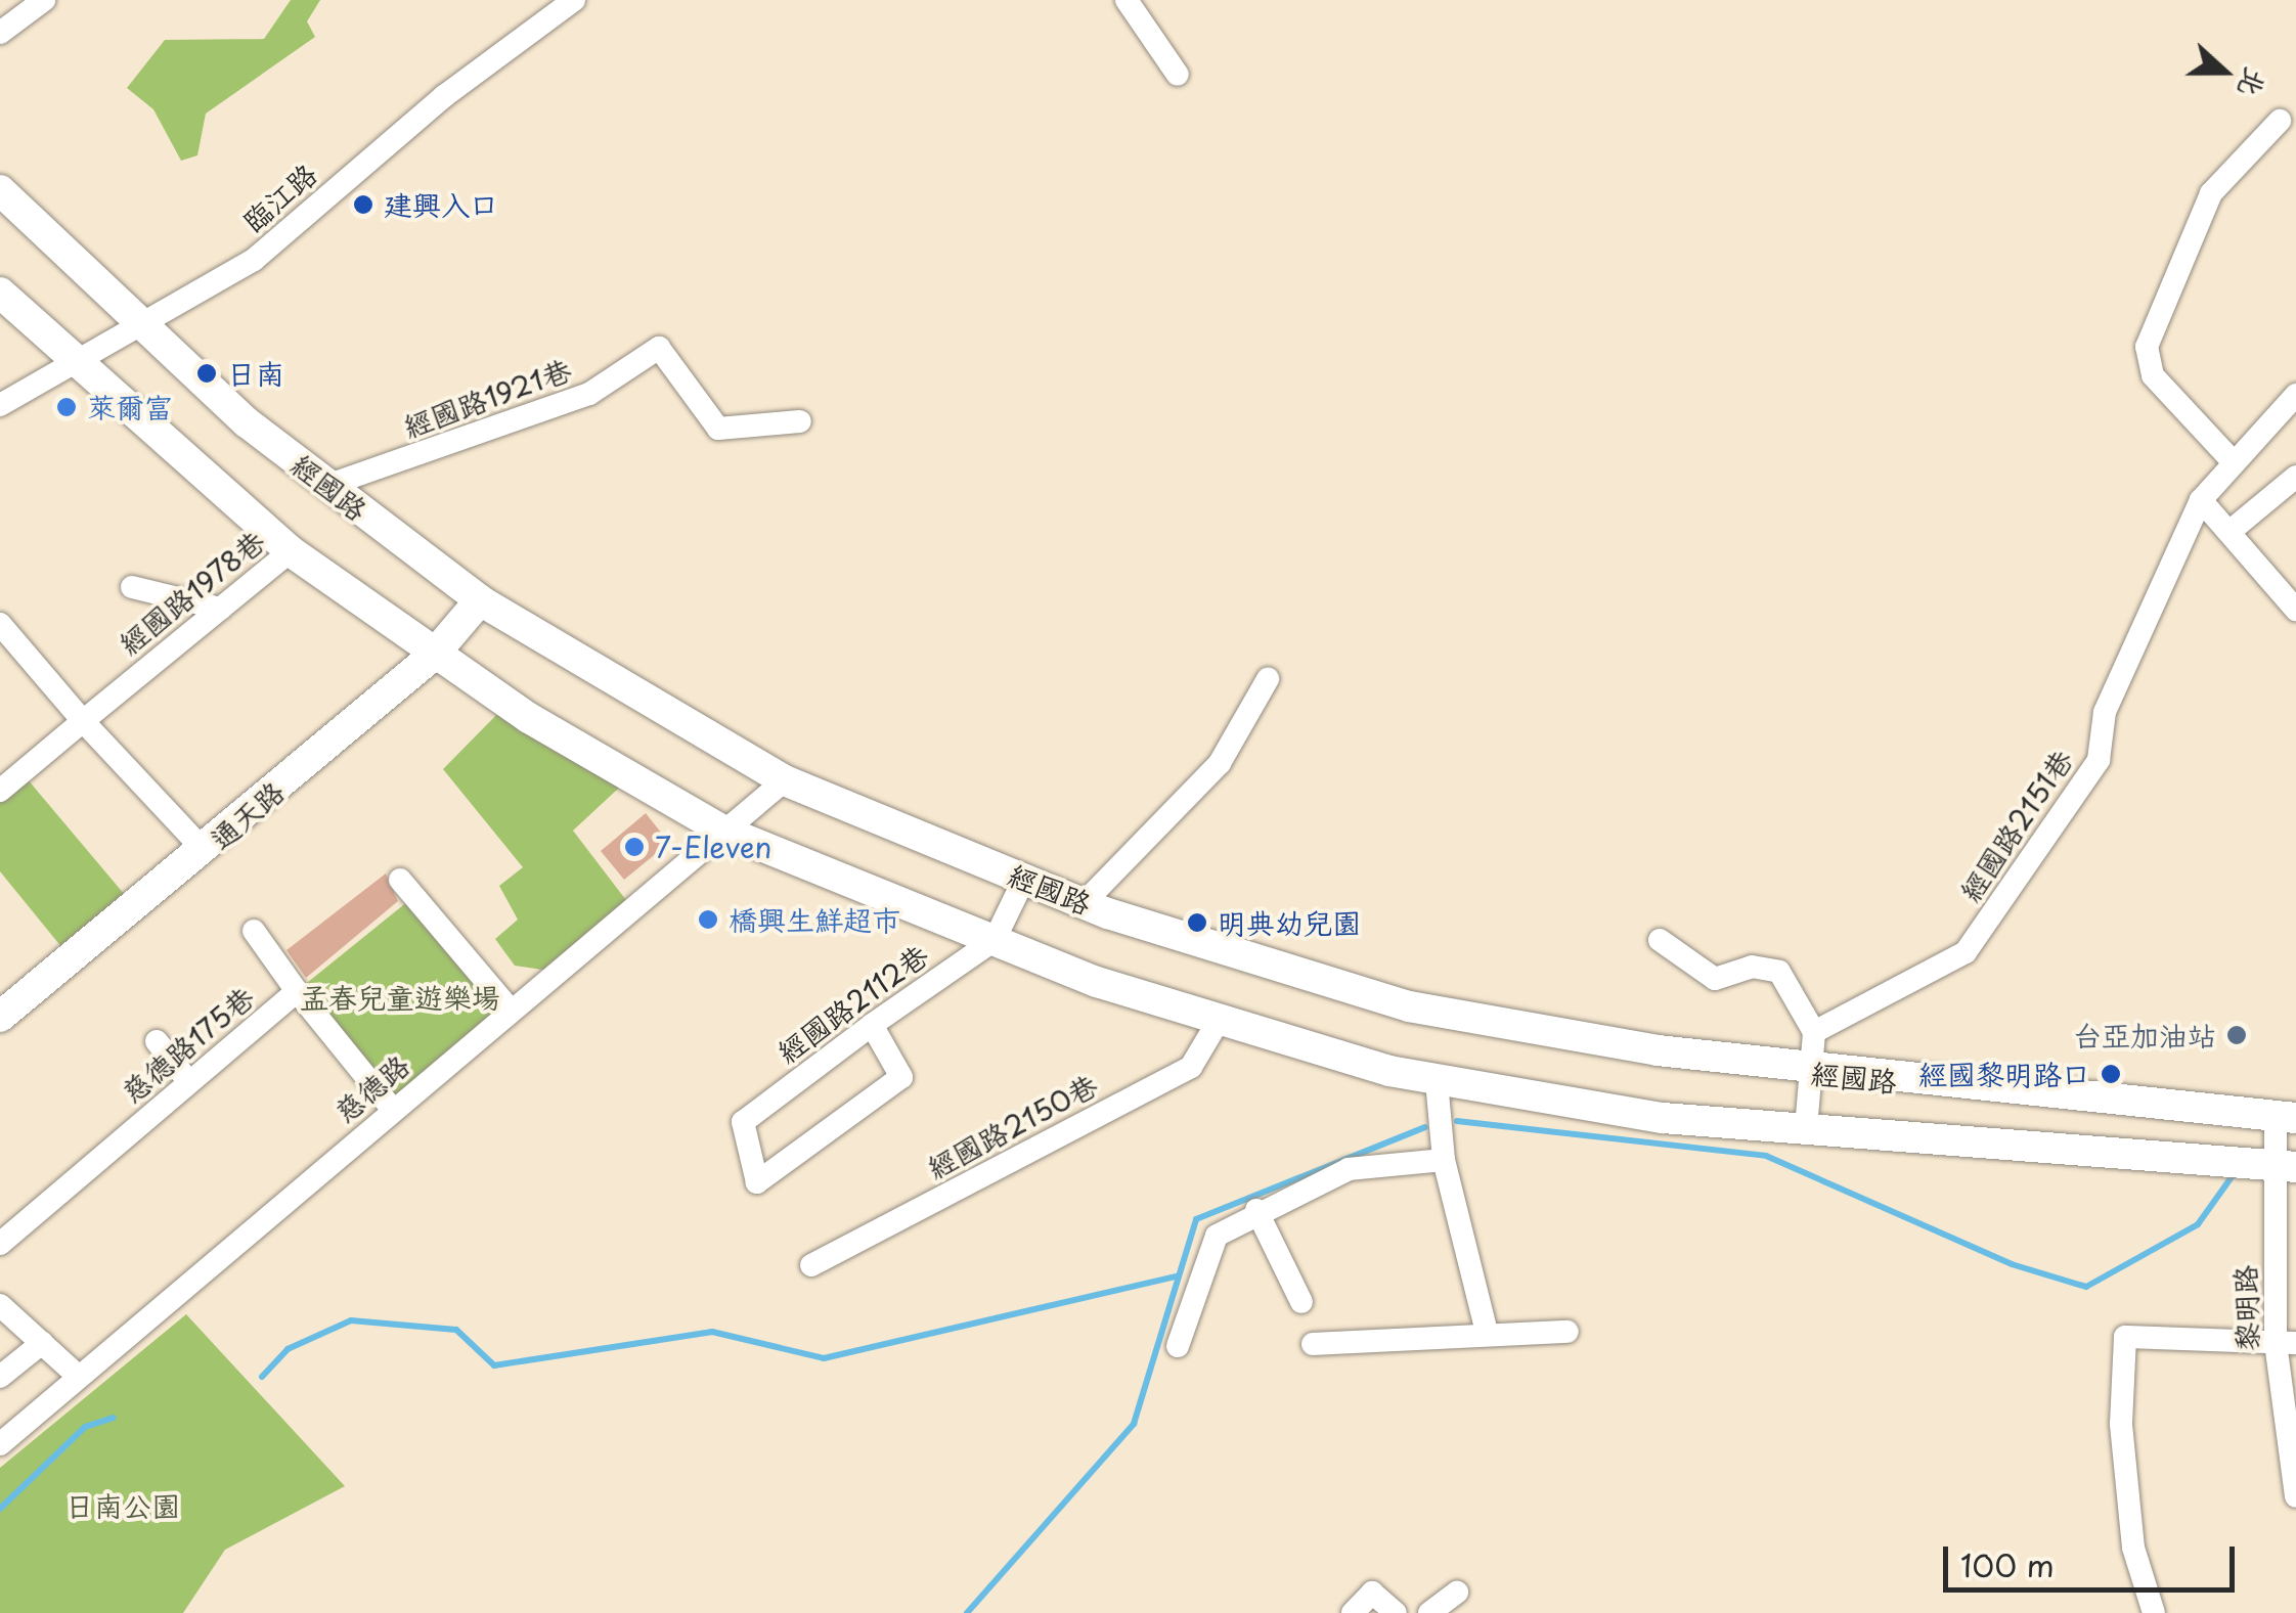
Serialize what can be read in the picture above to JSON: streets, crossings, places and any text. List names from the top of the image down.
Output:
{
  "streets": {
    "main road": ["經國路", "通天路"],
    "street": [
      "臨江路",
      "經國路1921巷",
      "經國路1978巷",
      "經國路2151巷",
      "經國路2112巷",
      "慈德路175巷",
      "慈德路",
      "經國路2150巷",
      "黎明路"
    ]
  },
  "crossings": [
    ["臨江路", "經國路"],
    ["經國路1921巷", "經國路"],
    ["經國路", "經國路1978巷"],
    ["經國路", "通天路"],
    ["經國路", "經國路2112巷"],
    ["經國路", "慈德路"],
    ["經國路", "經國路2150巷"],
    ["經國路", "黎明路"],
    ["慈德路175巷", "慈德路"]
  ],
  "parks": ["孟春兒童遊樂場", "日南公園"],
  "places": [
    "建興入口",
    "日南",
    "萊爾富",
    "7-Eleven",
    "橋興生鮮超市",
    "明典幼兒園",
    "台亞加油站",
    "經國黎明路口"
  ],
  "scale_bar": "100 m",
  "north": "right"
}
